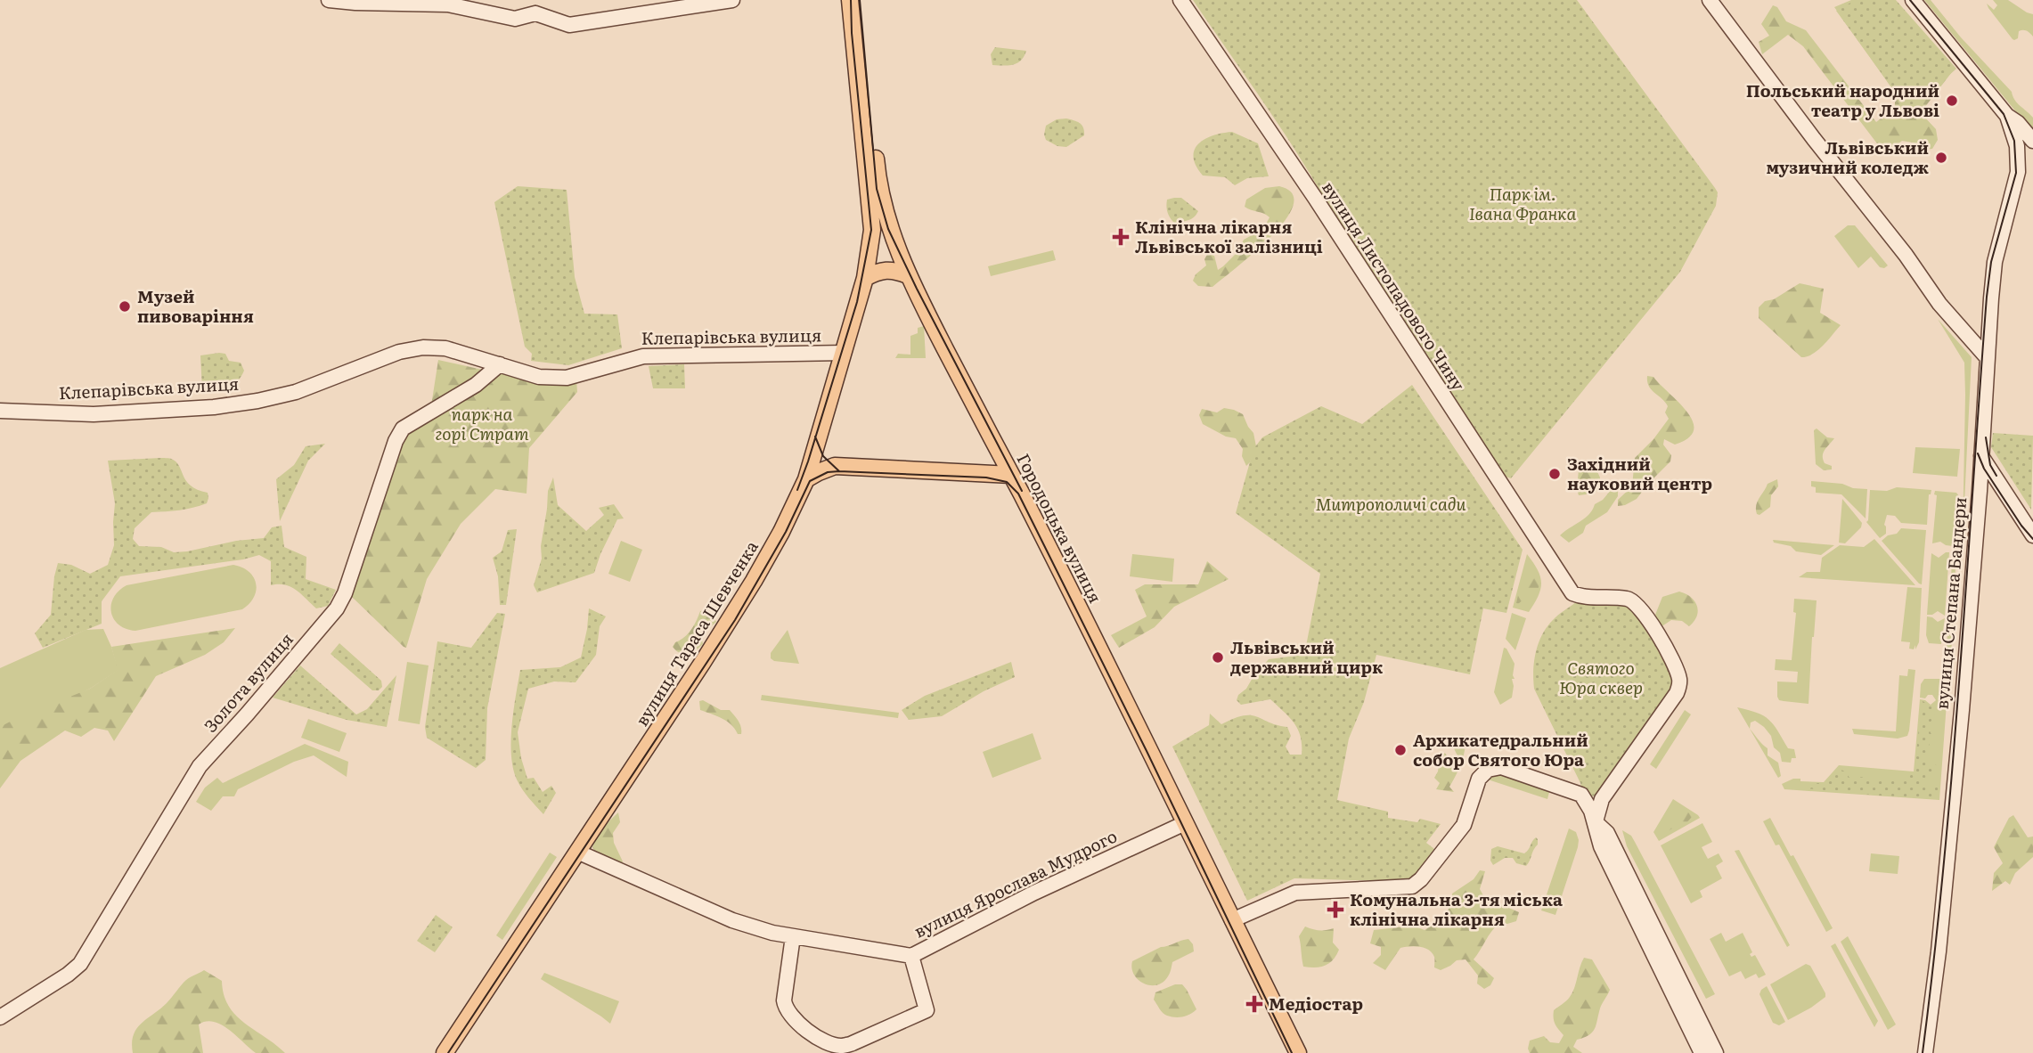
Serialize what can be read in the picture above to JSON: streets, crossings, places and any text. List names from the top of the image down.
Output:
{
  "streets": {
    "main road": ["Городоцька вулиця", "вулиця Тараса Шевченка"],
    "street": [
      "вулиця Листопадового Чину",
      "Клепарівська вулиця",
      "вулиця Степана Бандери",
      "Золота вулиця",
      "вулиця Ярослава Мудрого"
    ]
  },
  "crossings": [
    ["Клепарівська вулиця", "вулиця Тараса Шевченка"],
    ["Клепарівська вулиця", "Золота вулиця"],
    ["Городоцька вулиця", "вулиця Ярослава Мудрого"],
    ["вулиця Тараса Шевченка", "вулиця Ярослава Мудрого"]
  ],
  "parks": [
    "Парк ім. Івана Франка",
    "парк на горі Страт",
    "Митрополичі сади",
    "Святого Юра сквер"
  ],
  "places": {
    "other": [
      "Польський народний театр у Львові",
      "Львівський музичний коледж",
      "Музей пивоваріння",
      "Західний науковий центр",
      "Львівський державний цирк",
      "Архикатедральний собор Святого Юра"
    ],
    "health": ["Клінічна лікарня Львівської залізниці", "Комунальна 3-тя міська клінічна лікарня", "Медіостар"]
  }
}
